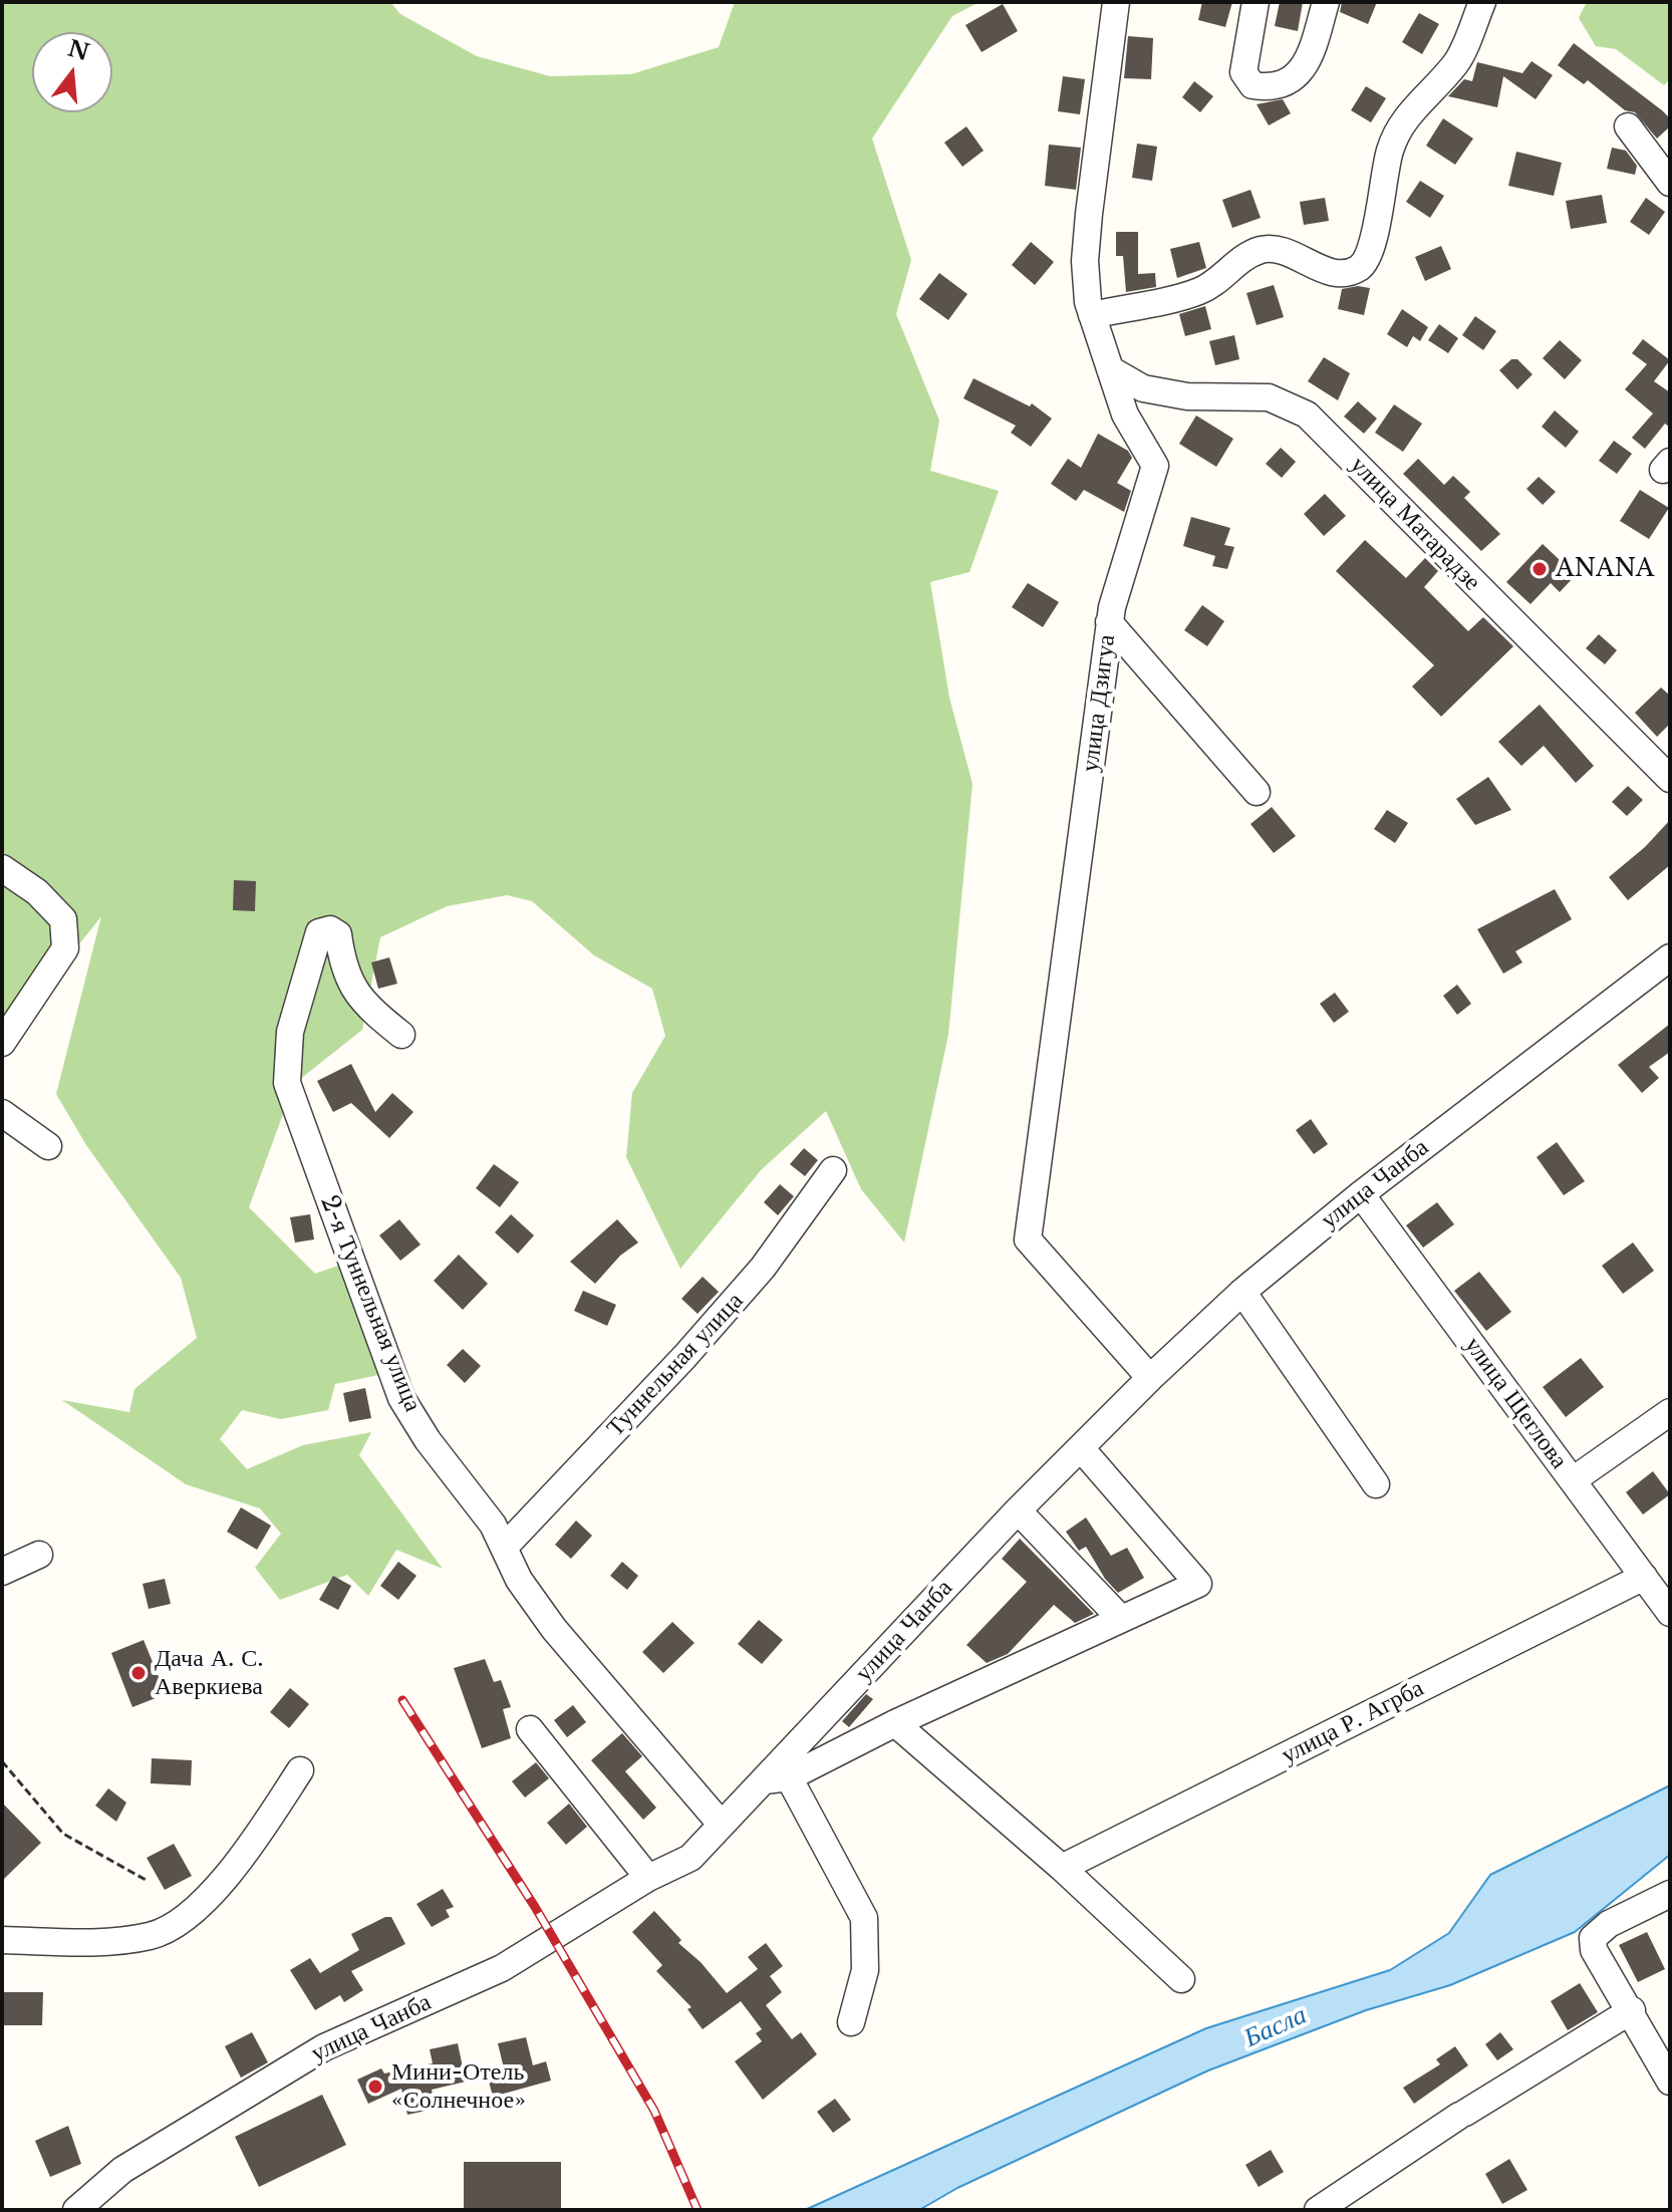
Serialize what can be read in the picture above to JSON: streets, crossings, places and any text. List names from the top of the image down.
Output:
{
  "streets": {
    "street": [
      "улица Матарадзе",
      "улица Дзигуа",
      "улица Чанба",
      "2-я Туннельная улица",
      "Туннельная улица",
      "улица Щеглова",
      "улица Р. Агрба"
    ]
  },
  "crossings": [
    ["улица Матарадзе", "улица Дзигуа"],
    ["улица Дзигуа", "улица Чанба"],
    ["улица Чанба", "2-я Туннельная улица"],
    ["улица Чанба", "улица Щеглова"],
    ["2-я Туннельная улица", "Туннельная улица"],
    ["улица Щеглова", "улица Р. Агрба"]
  ],
  "water": ["Басла"],
  "places": ["ANANA", "Дача А. С. Аверкиева", "Мини-Отель «Солнечное»"],
  "north": "top"
}
